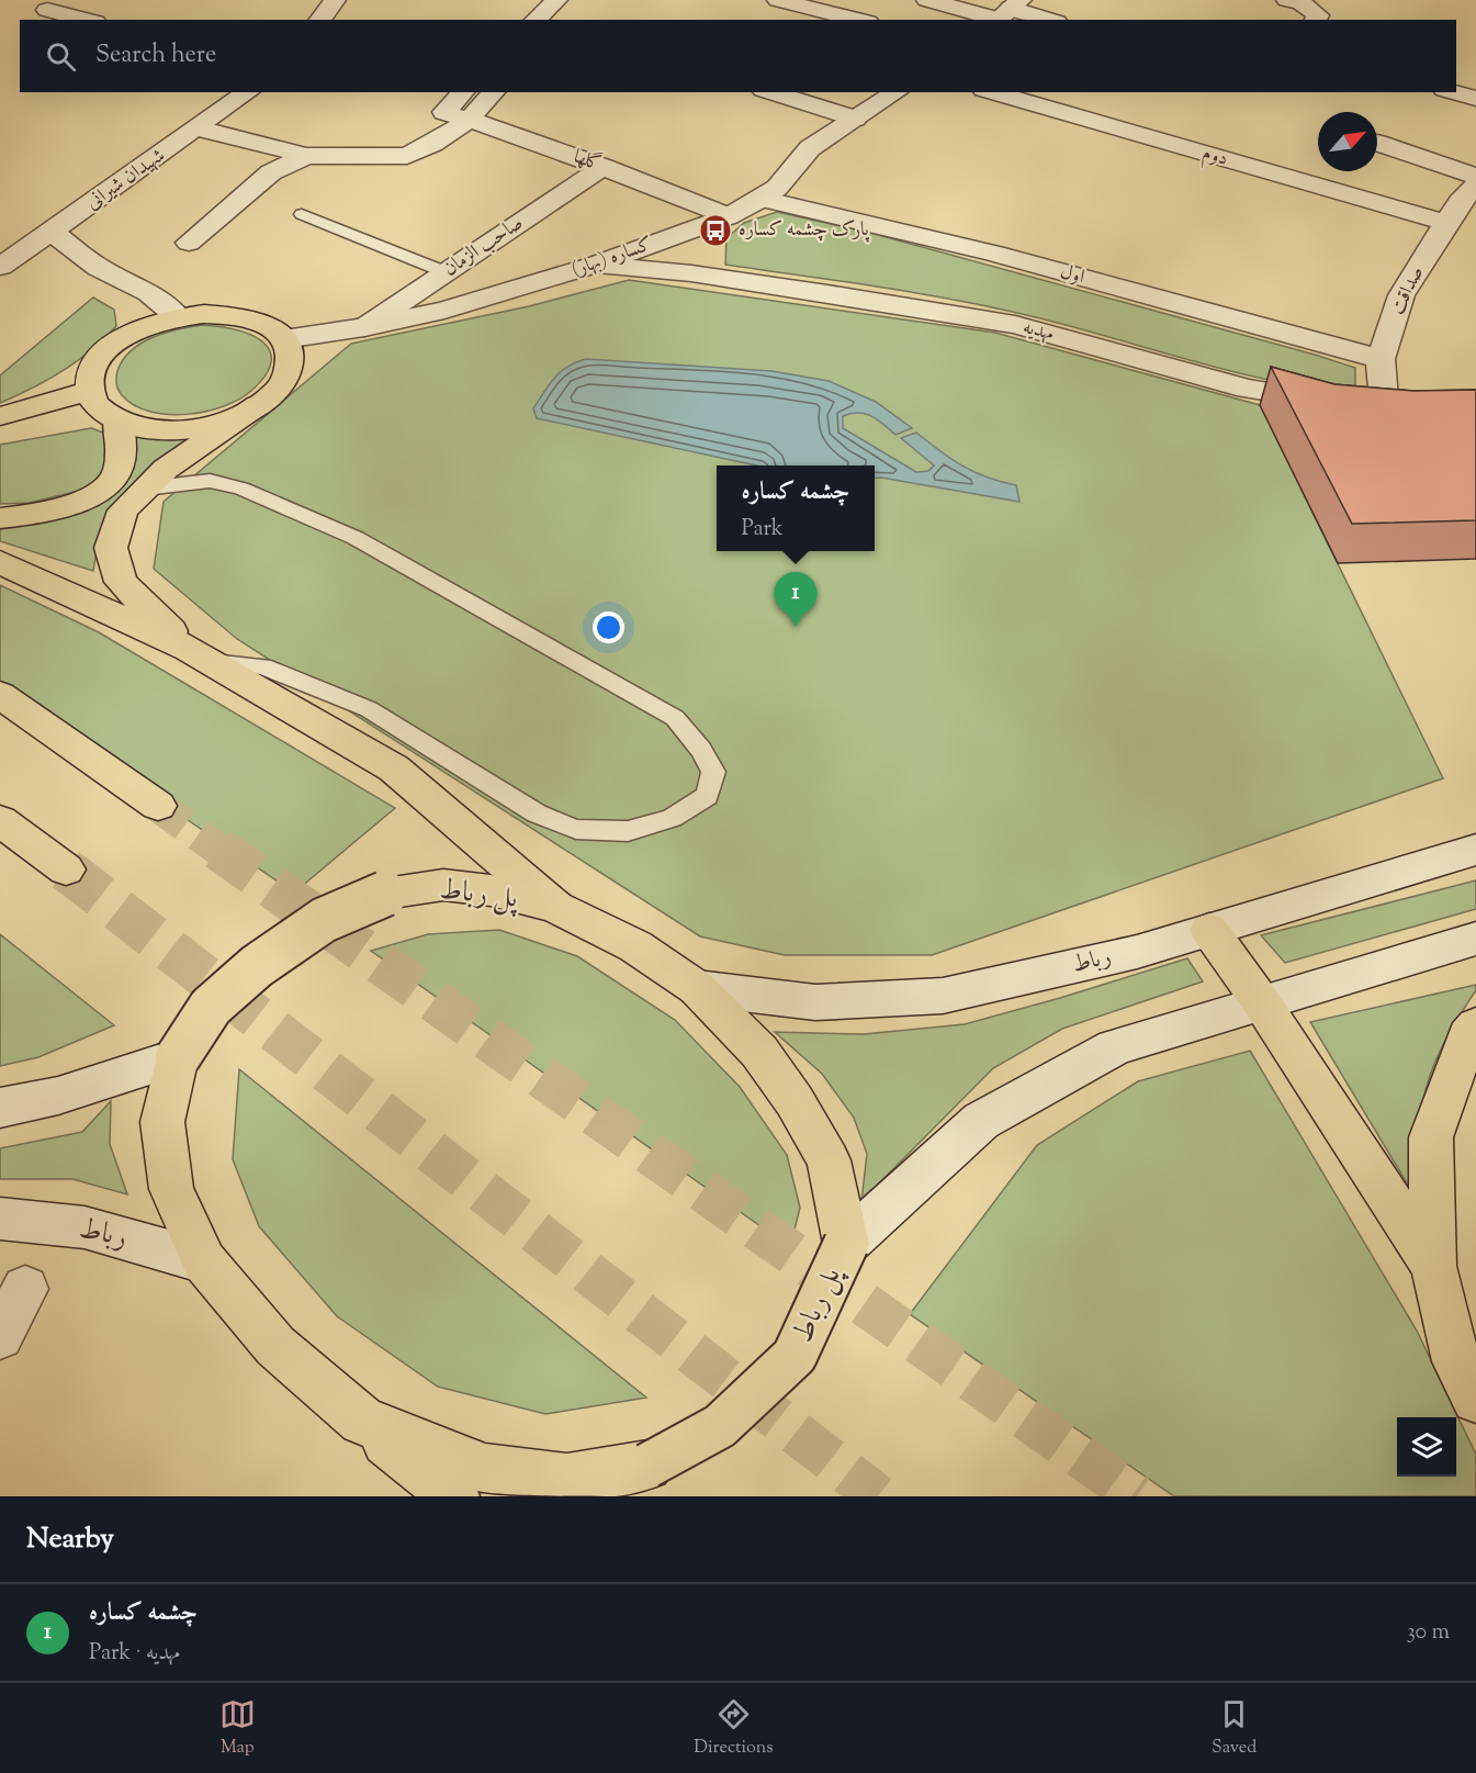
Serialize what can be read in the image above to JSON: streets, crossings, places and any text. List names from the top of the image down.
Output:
{
  "streets": {
    "main road": ["پل رباط"],
    "street": [
      "دوم",
      "گلها",
      "شهیدان شیرانی",
      "صاحب الزمان",
      "کساره (بهار)",
      "اول",
      "صداقت",
      "مهدیه",
      "رباط"
    ]
  },
  "crossings": [
    ["دوم", "صداقت"],
    ["گلها", "صاحب الزمان"],
    ["گلها", "کساره (بهار)"],
    ["صاحب الزمان", "کساره (بهار)"],
    ["کساره (بهار)", "اول"],
    ["کساره (بهار)", "مهدیه"],
    ["اول", "صداقت"],
    ["صداقت", "مهدیه"],
    ["پل رباط", "رباط"]
  ],
  "places": {
    "bus stop": ["پارک چشمه کساره"]
  },
  "north": "top right",
  "page": {
    "search": "Search here",
    "popup": ["چشمه کساره", "Park"],
    "pins": "1",
    "heading": "Nearby",
    "list": [
      {
        "mark": "1",
        "name": "چشمه کساره",
        "note": "Park · مهدیه",
        "value": "30 m"
      }
    ],
    "nav": ["Map", "Directions", "Saved"]
  }
}
